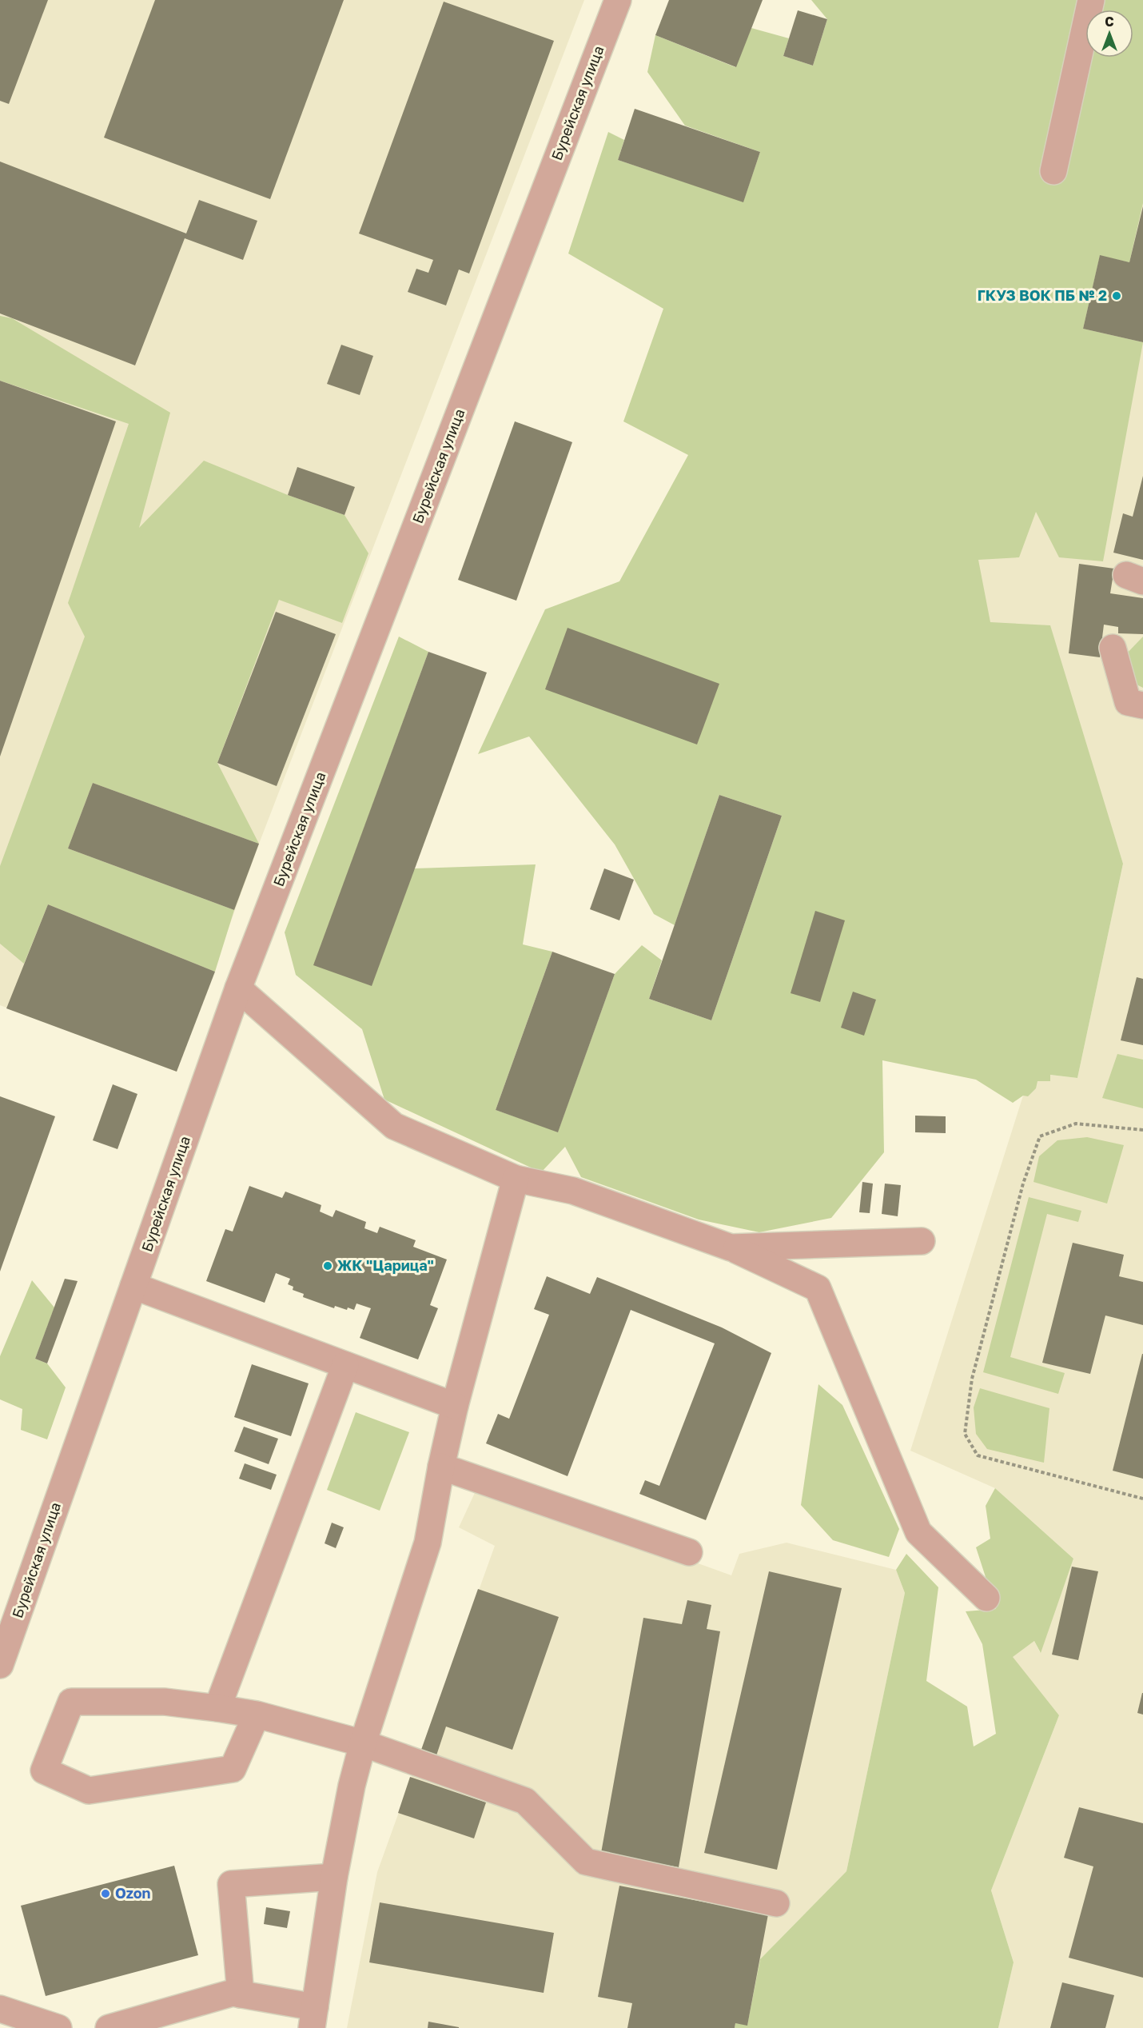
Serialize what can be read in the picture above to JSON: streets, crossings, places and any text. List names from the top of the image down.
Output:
{
  "streets": {
    "street": ["Бурейская улица"]
  },
  "places": ["ГКУЗ ВОК ПБ № 2", "ЖК \"Царица\"", "Ozon"],
  "north": "top"
}
